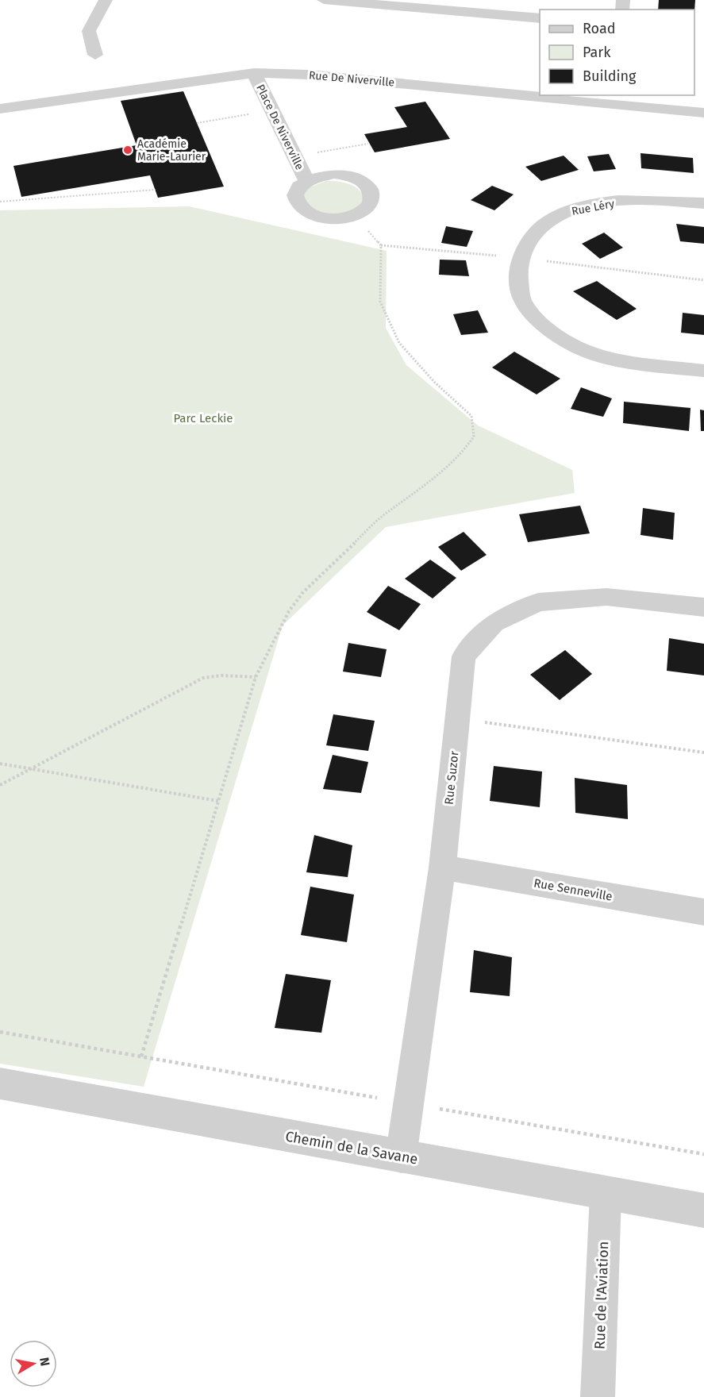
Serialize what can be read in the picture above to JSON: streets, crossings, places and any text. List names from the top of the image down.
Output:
{
  "streets": {
    "street": [
      "Rue De Niverville",
      "Place De Niverville",
      "Rue Léry",
      "Rue Suzor",
      "Rue Senneville",
      "Chemin de la Savane",
      "Rue de l'Aviation"
    ]
  },
  "crossings": [
    ["Rue De Niverville", "Place De Niverville"],
    ["Rue Suzor", "Rue Senneville"],
    ["Rue Suzor", "Chemin de la Savane"],
    ["Chemin de la Savane", "Rue de l'Aviation"]
  ],
  "parks": ["Parc Leckie"],
  "places": ["Académie Marie-Laurier"],
  "legend": ["Road", "Park", "Building"],
  "north": "right"
}
